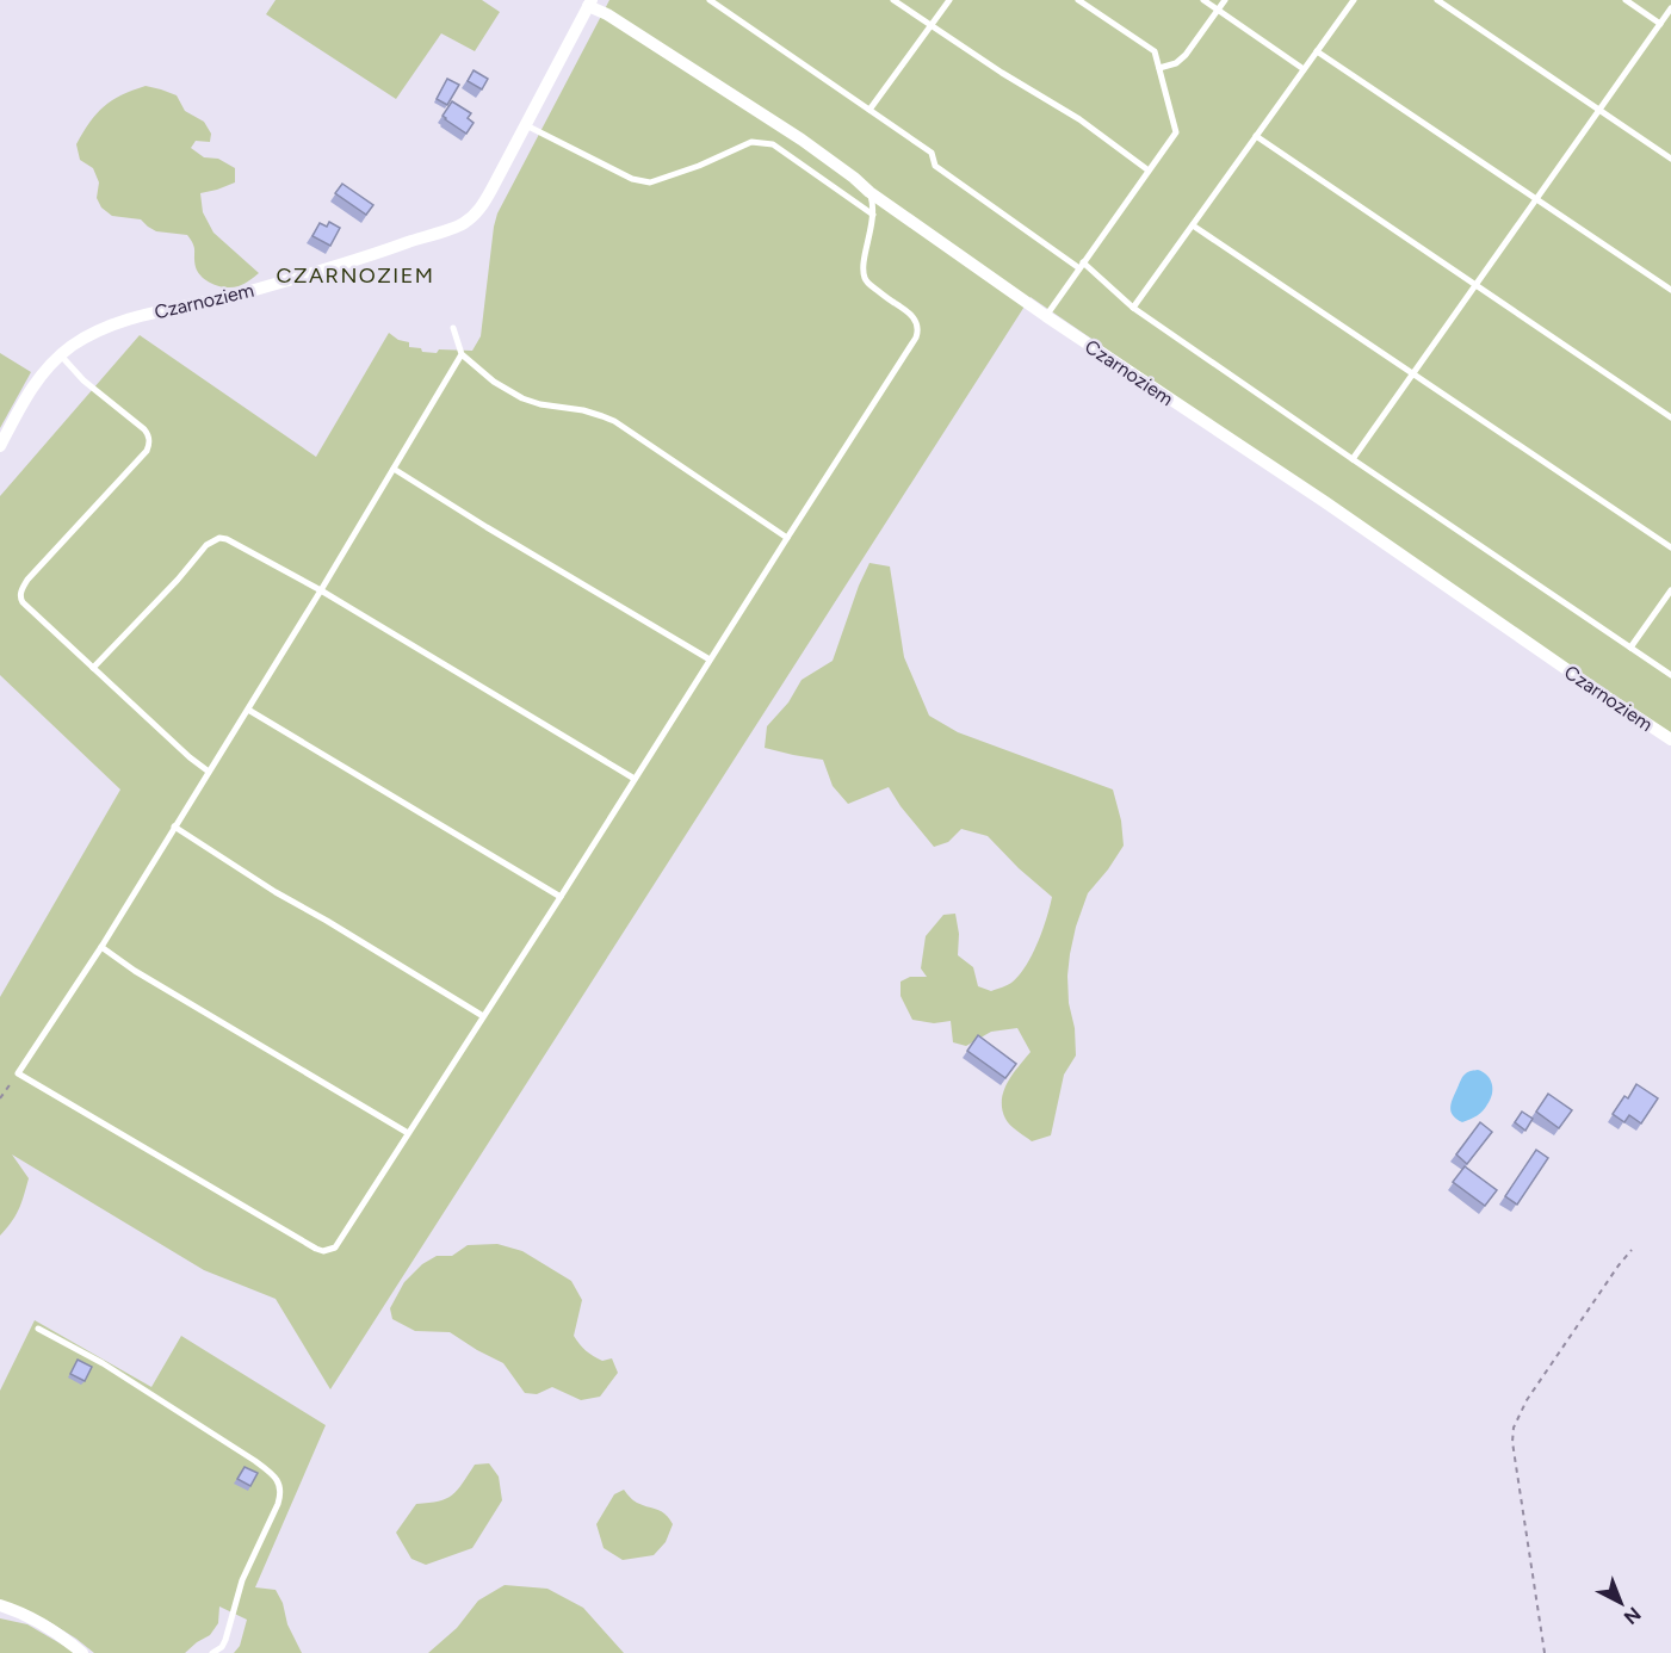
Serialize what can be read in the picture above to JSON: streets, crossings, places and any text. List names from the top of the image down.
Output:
{
  "streets": {
    "street": ["Czarnoziem"]
  },
  "districts": ["CZARNOZIEM"],
  "north": "bottom right"
}
